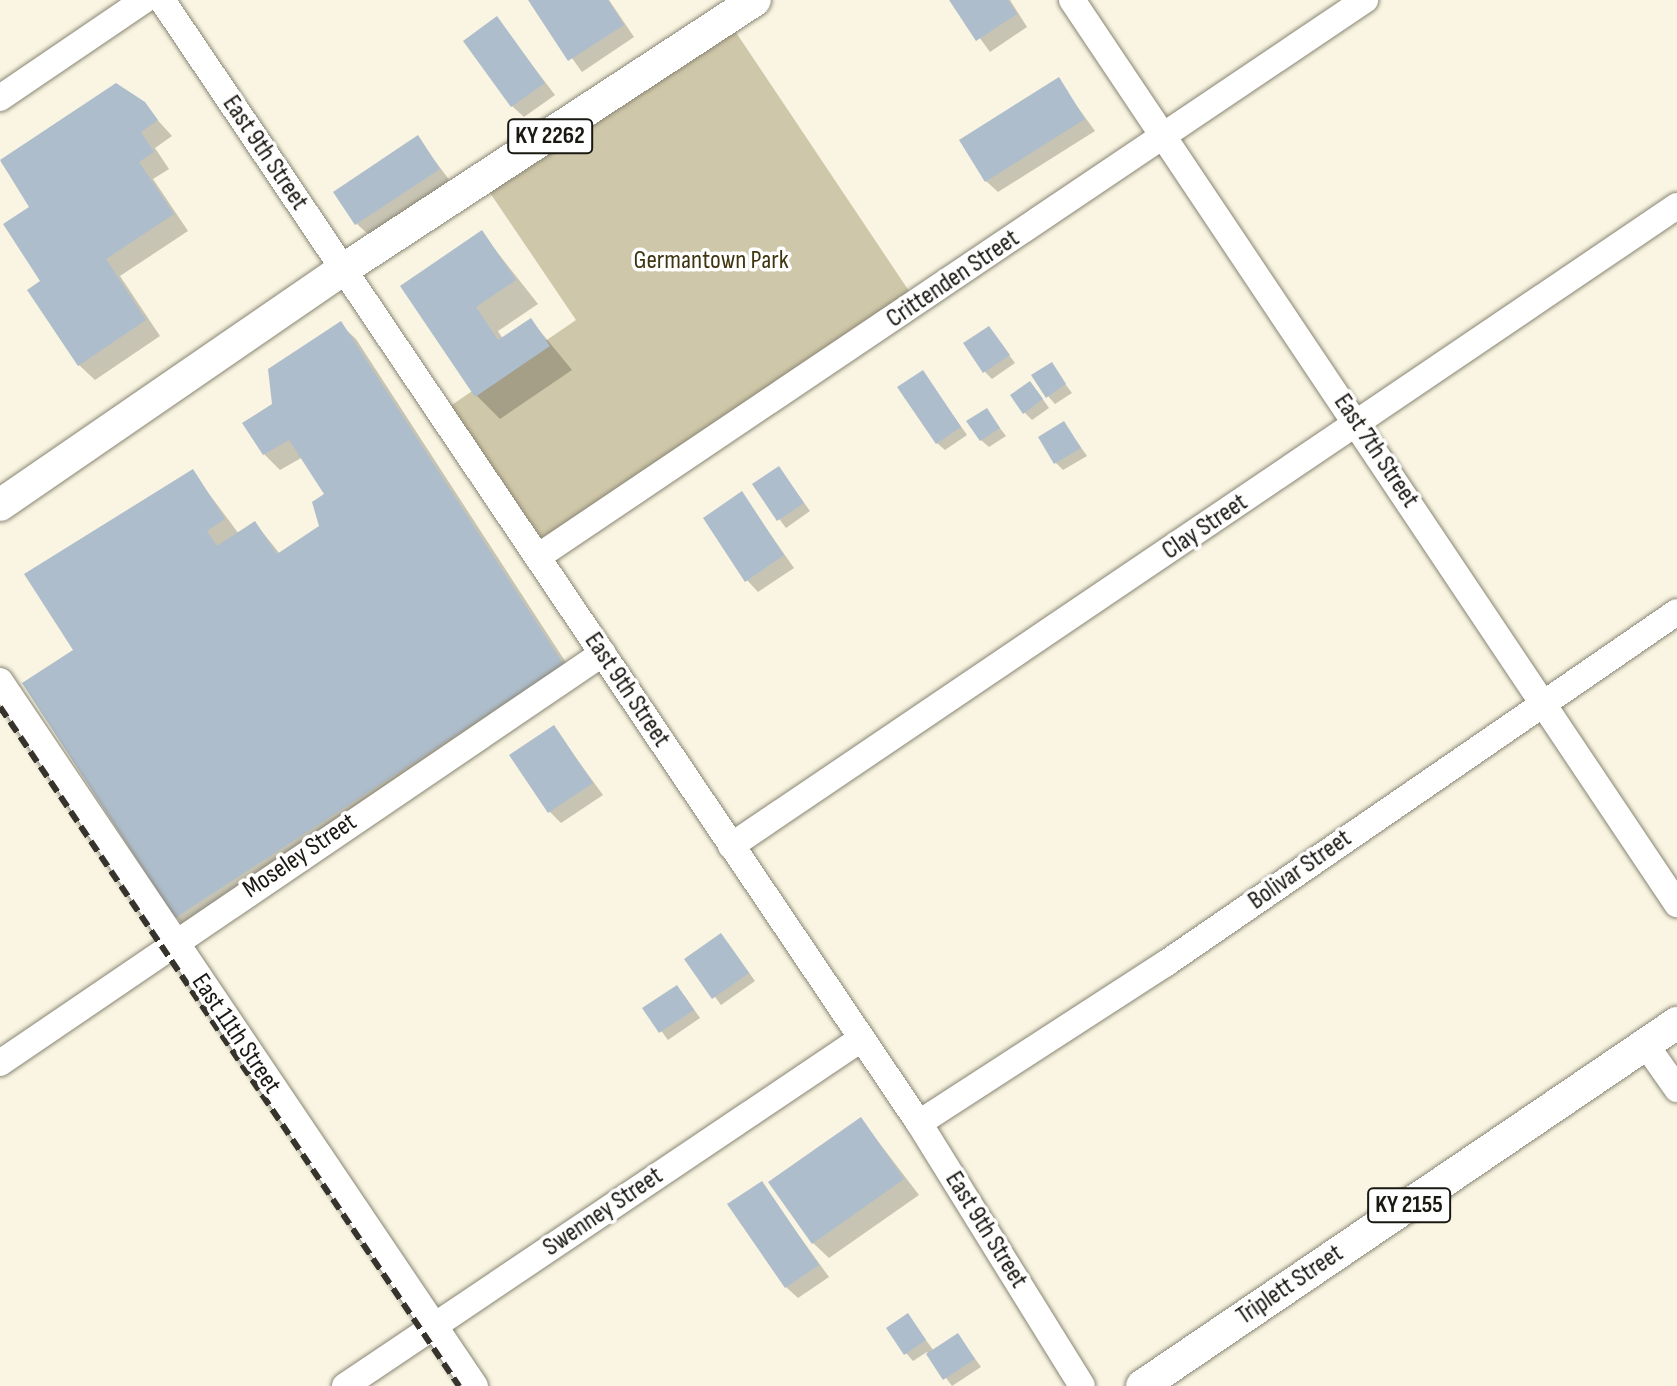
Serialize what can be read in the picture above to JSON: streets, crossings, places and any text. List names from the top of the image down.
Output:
{
  "streets": {
    "main road": ["KY 2262", "KY 2155", "Triplett Street"],
    "street": [
      "East 9th Street",
      "Crittenden Street",
      "East 7th Street",
      "Clay Street",
      "Moseley Street",
      "Bolivar Street",
      "East 11th Street",
      "Swenney Street"
    ]
  },
  "crossings": [
    ["KY 2262", "East 9th Street"],
    ["East 9th Street", "Crittenden Street"],
    ["East 9th Street", "Clay Street"],
    ["East 9th Street", "Moseley Street"],
    ["East 9th Street", "Bolivar Street"],
    ["East 9th Street", "Swenney Street"],
    ["Crittenden Street", "East 7th Street"],
    ["East 7th Street", "Clay Street"],
    ["East 7th Street", "Bolivar Street"],
    ["Moseley Street", "East 11th Street"],
    ["East 11th Street", "Swenney Street"]
  ],
  "parks": ["Germantown Park"]
}
